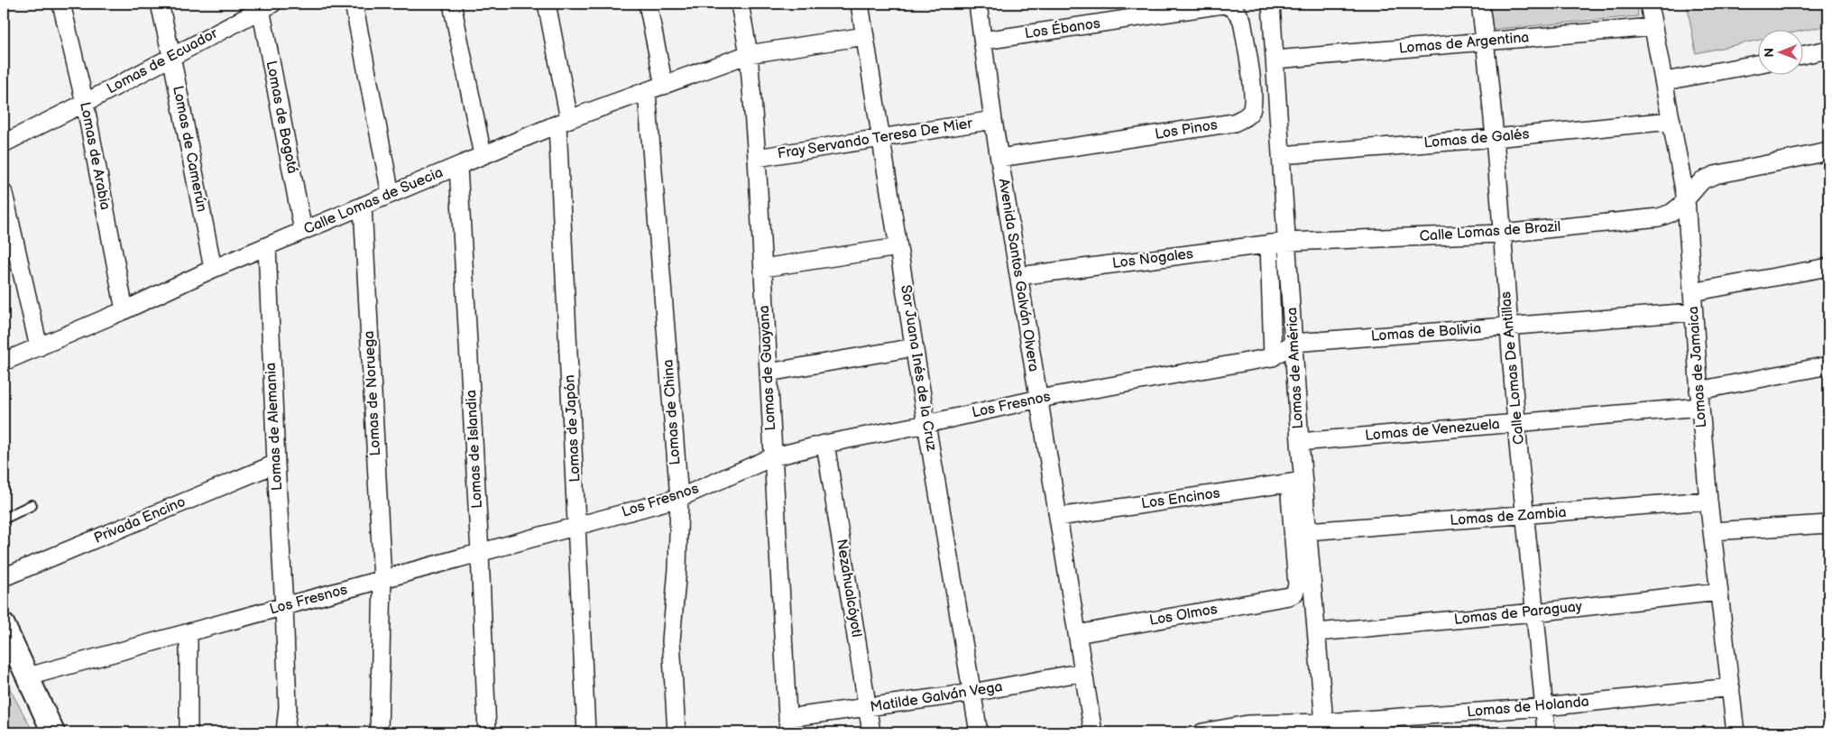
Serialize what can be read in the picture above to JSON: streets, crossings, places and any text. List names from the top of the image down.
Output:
{
  "streets": {
    "street": [
      "Los Ébanos",
      "Lomas de Argentina",
      "Lomas de Ecuador",
      "Lomas de Bogotá",
      "Los Pinos",
      "Fray Servando Teresa De Mier",
      "Lomas de Galés",
      "Lomas de Camerún",
      "Lomas de Arabia",
      "Calle Lomas de Suecia",
      "Calle Lomas de Brazil",
      "Los Nogales",
      "Avenida Santos Galván Olvera",
      "Lomas de Bolivia",
      "Lomas de Jamaica",
      "Lomas de Guayana",
      "Sor Juana Inés de la Cruz",
      "Lomas de América",
      "Calle Lomas De Antillas",
      "Lomas de Noruega",
      "Los Fresnos",
      "Lomas de China",
      "Lomas de Alemania",
      "Lomas de Japón",
      "Lomas de Venezuela",
      "Lomas de Islandia",
      "Los Encinos",
      "Lomas de Zambia",
      "Privada Encino",
      "Nezahualcóyotl",
      "Lomas de Paraguay",
      "Los Olmos",
      "Matilde Galván Vega",
      "Lomas de Holanda"
    ]
  },
  "crossings": [
    ["Los Ébanos", "Los Pinos"],
    ["Los Ébanos", "Avenida Santos Galván Olvera"],
    ["Lomas de Argentina", "Lomas de Jamaica"],
    ["Lomas de Argentina", "Lomas de América"],
    ["Lomas de Argentina", "Calle Lomas De Antillas"],
    ["Lomas de Ecuador", "Lomas de Bogotá"],
    ["Lomas de Ecuador", "Lomas de Camerún"],
    ["Lomas de Ecuador", "Lomas de Arabia"],
    ["Lomas de Bogotá", "Calle Lomas de Suecia"],
    ["Los Pinos", "Avenida Santos Galván Olvera"],
    ["Fray Servando Teresa De Mier", "Avenida Santos Galván Olvera"],
    ["Fray Servando Teresa De Mier", "Lomas de Guayana"],
    ["Fray Servando Teresa De Mier", "Sor Juana Inés de la Cruz"],
    ["Lomas de Galés", "Lomas de Jamaica"],
    ["Lomas de Galés", "Lomas de América"],
    ["Lomas de Galés", "Calle Lomas De Antillas"],
    ["Lomas de Camerún", "Calle Lomas de Suecia"],
    ["Lomas de Arabia", "Calle Lomas de Suecia"],
    ["Calle Lomas de Suecia", "Lomas de Guayana"],
    ["Calle Lomas de Suecia", "Sor Juana Inés de la Cruz"],
    ["Calle Lomas de Suecia", "Lomas de Noruega"],
    ["Calle Lomas de Suecia", "Lomas de China"],
    ["Calle Lomas de Suecia", "Lomas de Alemania"],
    ["Calle Lomas de Suecia", "Lomas de Japón"],
    ["Calle Lomas de Suecia", "Lomas de Islandia"],
    ["Calle Lomas de Brazil", "Los Nogales"],
    ["Calle Lomas de Brazil", "Lomas de Jamaica"],
    ["Calle Lomas de Brazil", "Lomas de América"],
    ["Calle Lomas de Brazil", "Calle Lomas De Antillas"],
    ["Los Nogales", "Avenida Santos Galván Olvera"],
    ["Los Nogales", "Lomas de América"],
    ["Avenida Santos Galván Olvera", "Los Fresnos"],
    ["Avenida Santos Galván Olvera", "Los Encinos"],
    ["Avenida Santos Galván Olvera", "Los Olmos"],
    ["Avenida Santos Galván Olvera", "Matilde Galván Vega"],
    ["Lomas de Bolivia", "Lomas de Jamaica"],
    ["Lomas de Bolivia", "Lomas de América"],
    ["Lomas de Bolivia", "Calle Lomas De Antillas"],
    ["Lomas de Bolivia", "Los Fresnos"],
    ["Lomas de Jamaica", "Lomas de Venezuela"],
    ["Lomas de Jamaica", "Lomas de Zambia"],
    ["Lomas de Jamaica", "Lomas de Paraguay"],
    ["Lomas de Jamaica", "Lomas de Holanda"],
    ["Lomas de Guayana", "Los Fresnos"],
    ["Lomas de Guayana", "Matilde Galván Vega"],
    ["Sor Juana Inés de la Cruz", "Los Fresnos"],
    ["Sor Juana Inés de la Cruz", "Matilde Galván Vega"],
    ["Lomas de América", "Los Fresnos"],
    ["Lomas de América", "Lomas de Venezuela"],
    ["Lomas de América", "Los Encinos"],
    ["Lomas de América", "Lomas de Zambia"],
    ["Lomas de América", "Lomas de Paraguay"],
    ["Lomas de América", "Los Olmos"],
    ["Lomas de América", "Lomas de Holanda"],
    ["Calle Lomas De Antillas", "Lomas de Venezuela"],
    ["Calle Lomas De Antillas", "Lomas de Zambia"],
    ["Calle Lomas De Antillas", "Lomas de Paraguay"],
    ["Calle Lomas De Antillas", "Lomas de Holanda"],
    ["Lomas de Noruega", "Los Fresnos"],
    ["Los Fresnos", "Lomas de China"],
    ["Los Fresnos", "Lomas de Alemania"],
    ["Los Fresnos", "Lomas de Japón"],
    ["Los Fresnos", "Lomas de Islandia"],
    ["Los Fresnos", "Nezahualcóyotl"],
    ["Lomas de Alemania", "Privada Encino"],
    ["Los Encinos", "Los Olmos"],
    ["Nezahualcóyotl", "Matilde Galván Vega"]
  ],
  "north": "left"
}
